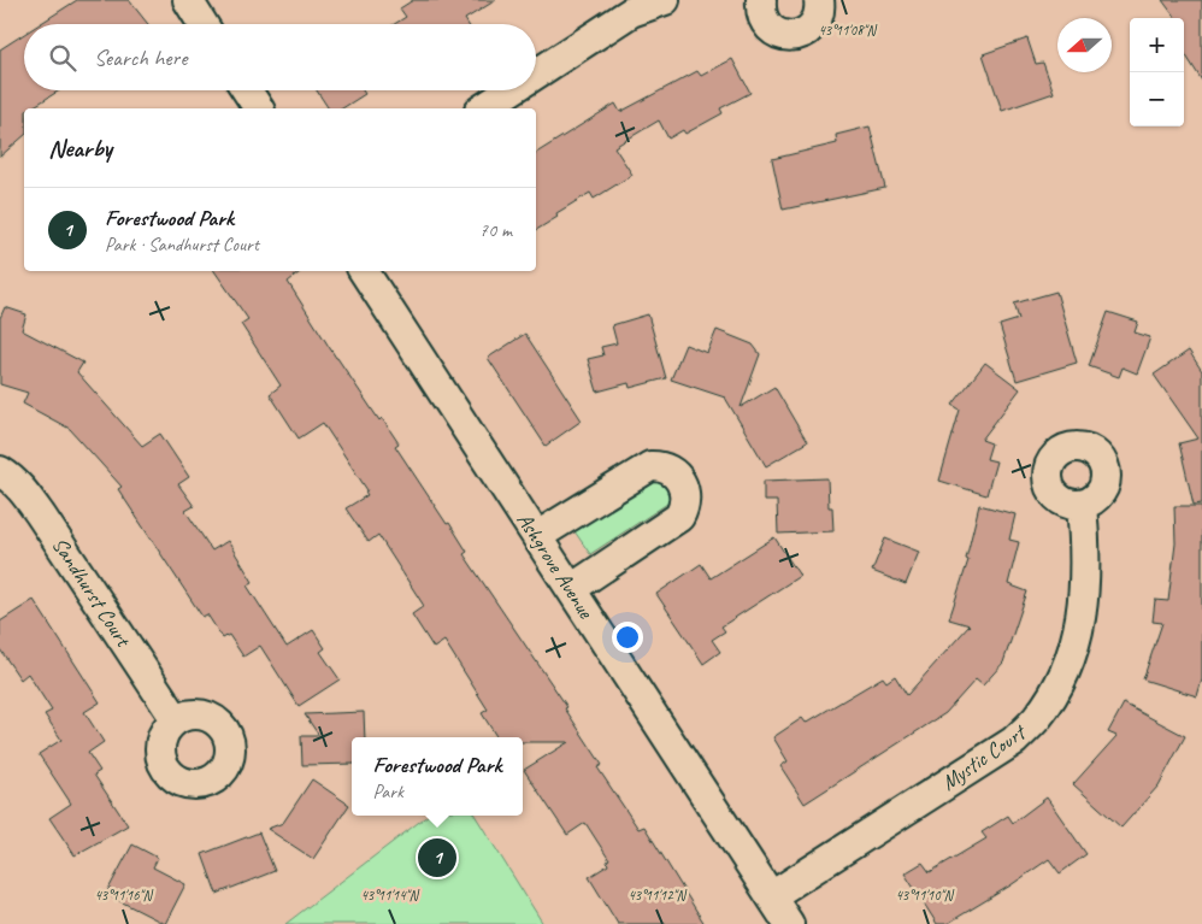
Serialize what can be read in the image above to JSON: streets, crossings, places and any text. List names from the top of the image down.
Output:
{
  "streets": {
    "street": ["Ashgrove Avenue", "Sandhurst Court", "Mystic Court"]
  },
  "crossings": [
    ["Ashgrove Avenue", "Mystic Court"]
  ],
  "north": "left",
  "page": {
    "map_buttons": ["+", "−"],
    "search": "Search here",
    "heading": "Nearby",
    "list": [
      {
        "mark": "1",
        "name": "Forestwood Park",
        "note": "Park · Sandhurst Court",
        "value": "70 m"
      }
    ],
    "popup": ["Forestwood Park", "Park"],
    "pins": "1"
  },
  "coordinates": [
    "43°11'08\"N",
    "43°11'16\"N",
    "43°11'14\"N",
    "43°11'12\"N",
    "43°11'10\"N"
  ]
}
